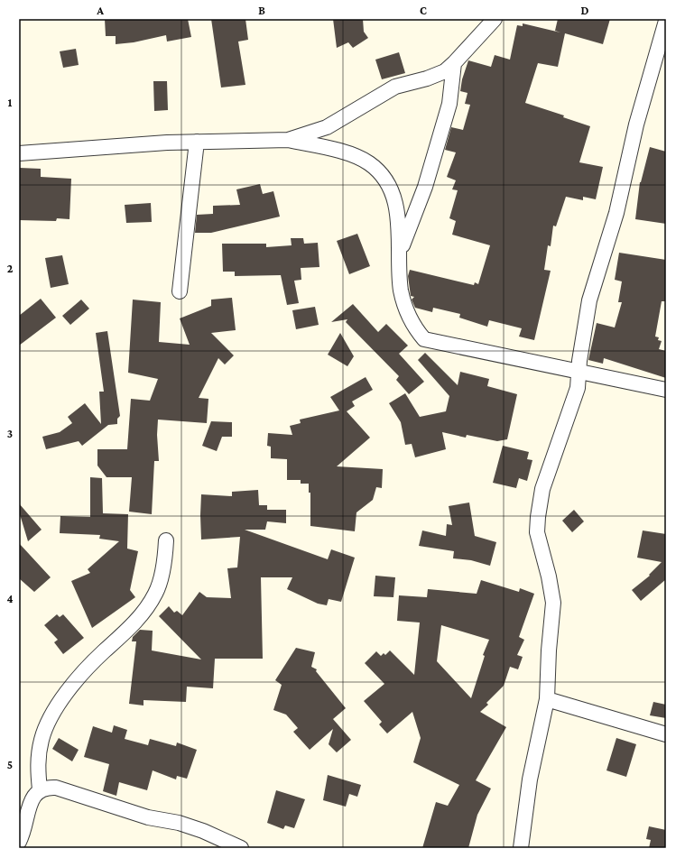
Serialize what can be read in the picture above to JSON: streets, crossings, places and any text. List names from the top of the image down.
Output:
{
  "grid": {
    "columns": [
      "A",
      "B",
      "C",
      "D"
    ],
    "rows": [
      "1",
      "2",
      "3",
      "4",
      "5"
    ]
  }
}
